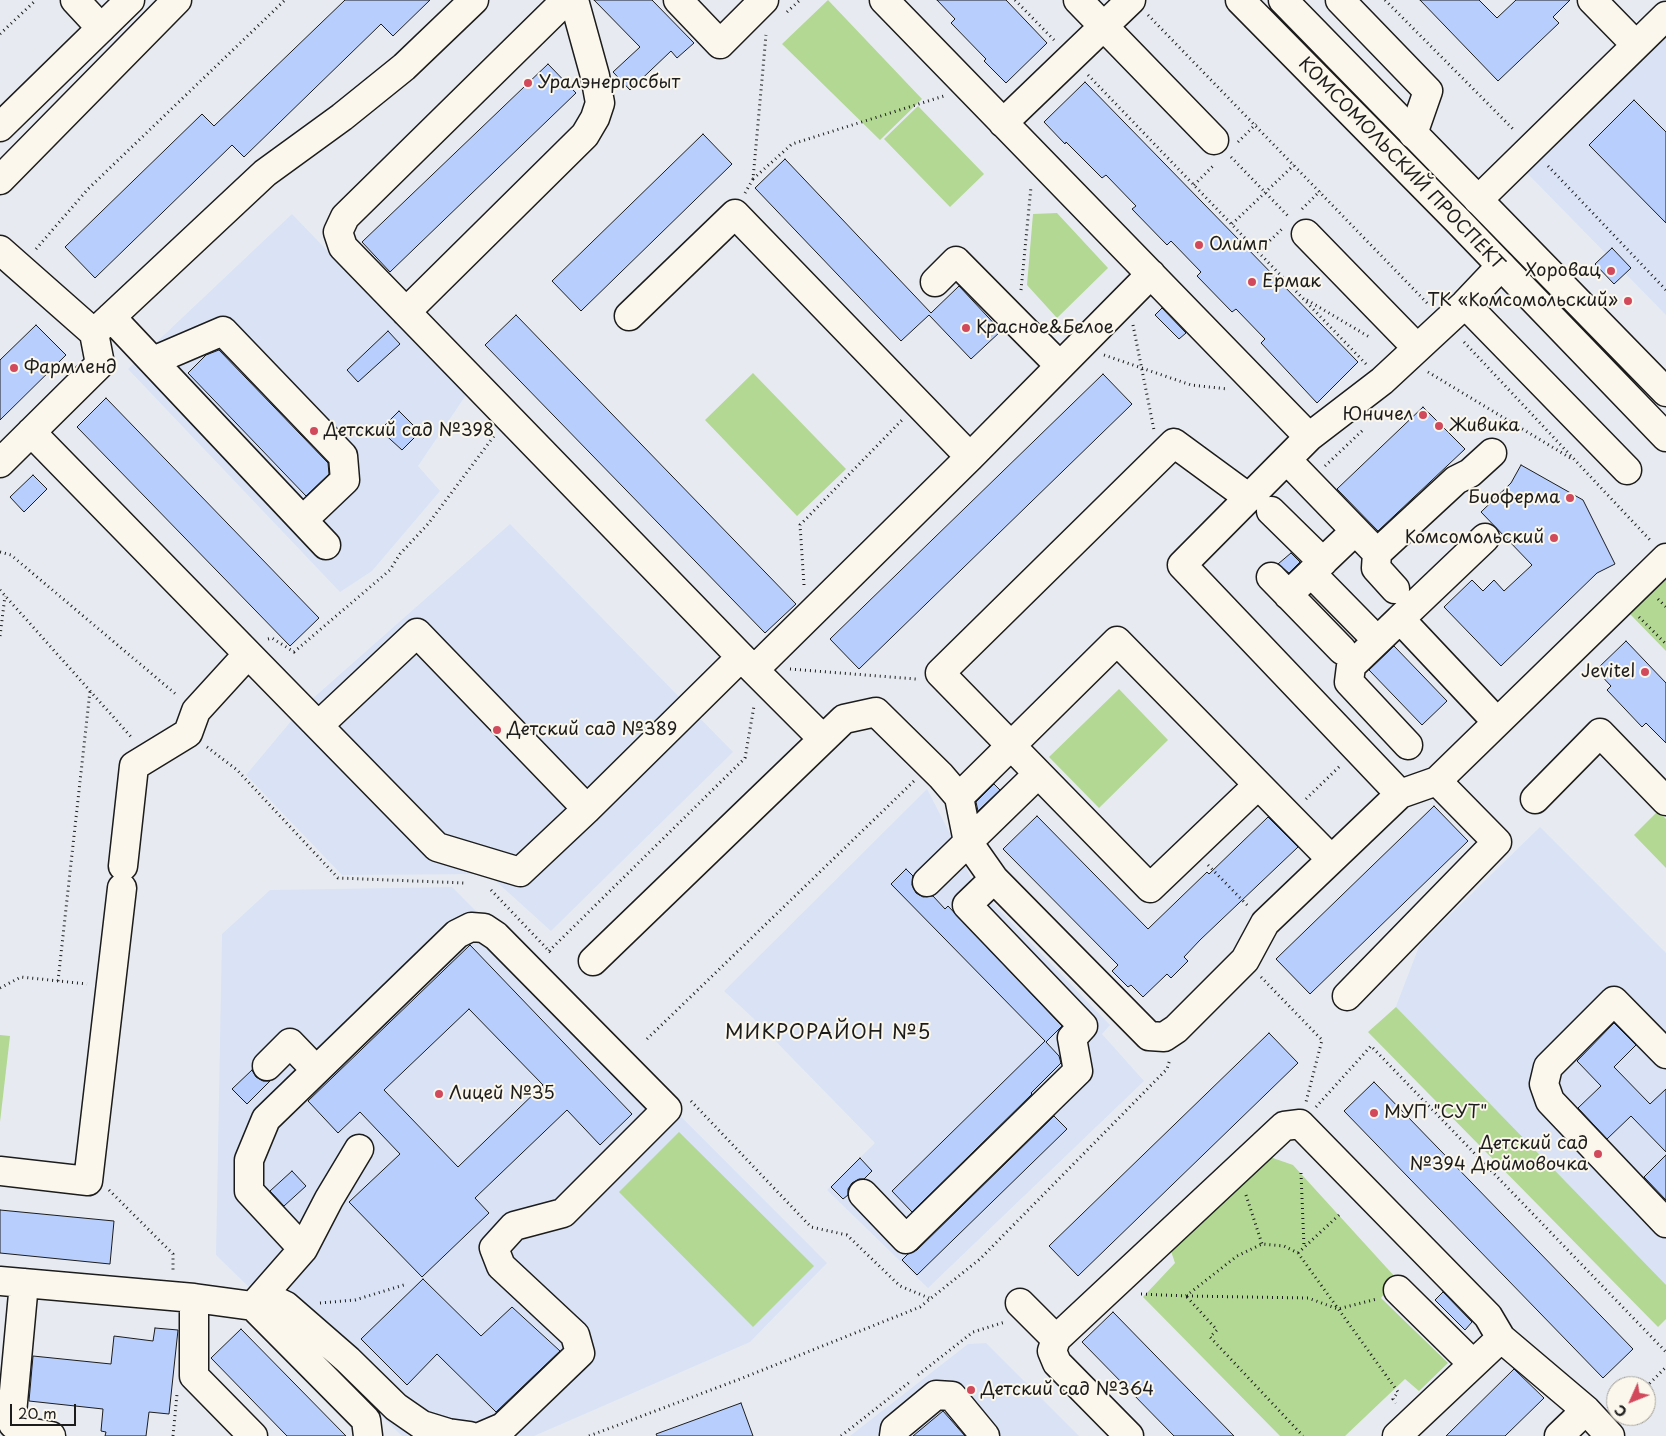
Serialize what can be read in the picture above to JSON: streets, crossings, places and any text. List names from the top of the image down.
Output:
{
  "streets": {
    "main road": ["КОМСОМОЛЬСКИЙ ПРОСПЕКТ"]
  },
  "districts": ["МИКРОРАЙОН №5"],
  "places": [
    "Уралэнергосбыт",
    "Олимп",
    "Хоровац",
    "Ермак",
    "ТК «Комсомольский»",
    "Красное&Белое",
    "Фармленд",
    "Юничел",
    "Живика",
    "Детский сад №398",
    "Биоферма",
    "Комсомольский",
    "Jevitel",
    "Детский сад №389",
    "Лицей №35",
    "МУП \"СУТ\"",
    "Детский сад №394 Дюймовочка",
    "Детский сад №364"
  ],
  "scale_bar": "20 m",
  "north": "bottom left"
}
